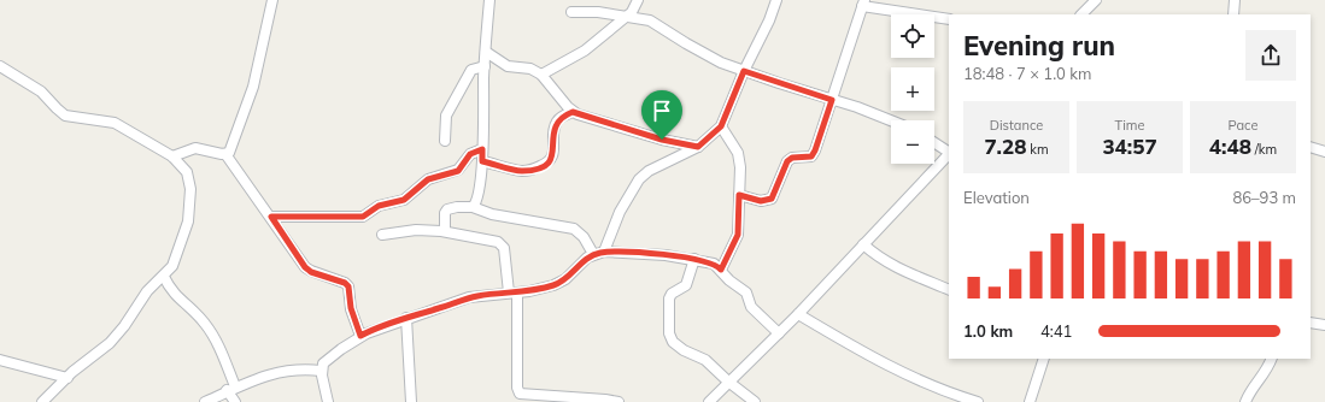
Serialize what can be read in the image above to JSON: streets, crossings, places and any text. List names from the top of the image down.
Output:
{
  "page": {
    "map_buttons": ["+", "−"],
    "heading": ["Evening run", "18:48 · 7 × 1.0 km"],
    "stats": [
      ["Distance", "7.28 km"],
      ["Time", "34:57"],
      ["Pace", "4:48 /km"]
    ],
    "chart": ["Elevation", "86–93 m"],
    "list": [
      {
        "name": "1.0 km",
        "note": "4:41"
      }
    ]
  }
}
